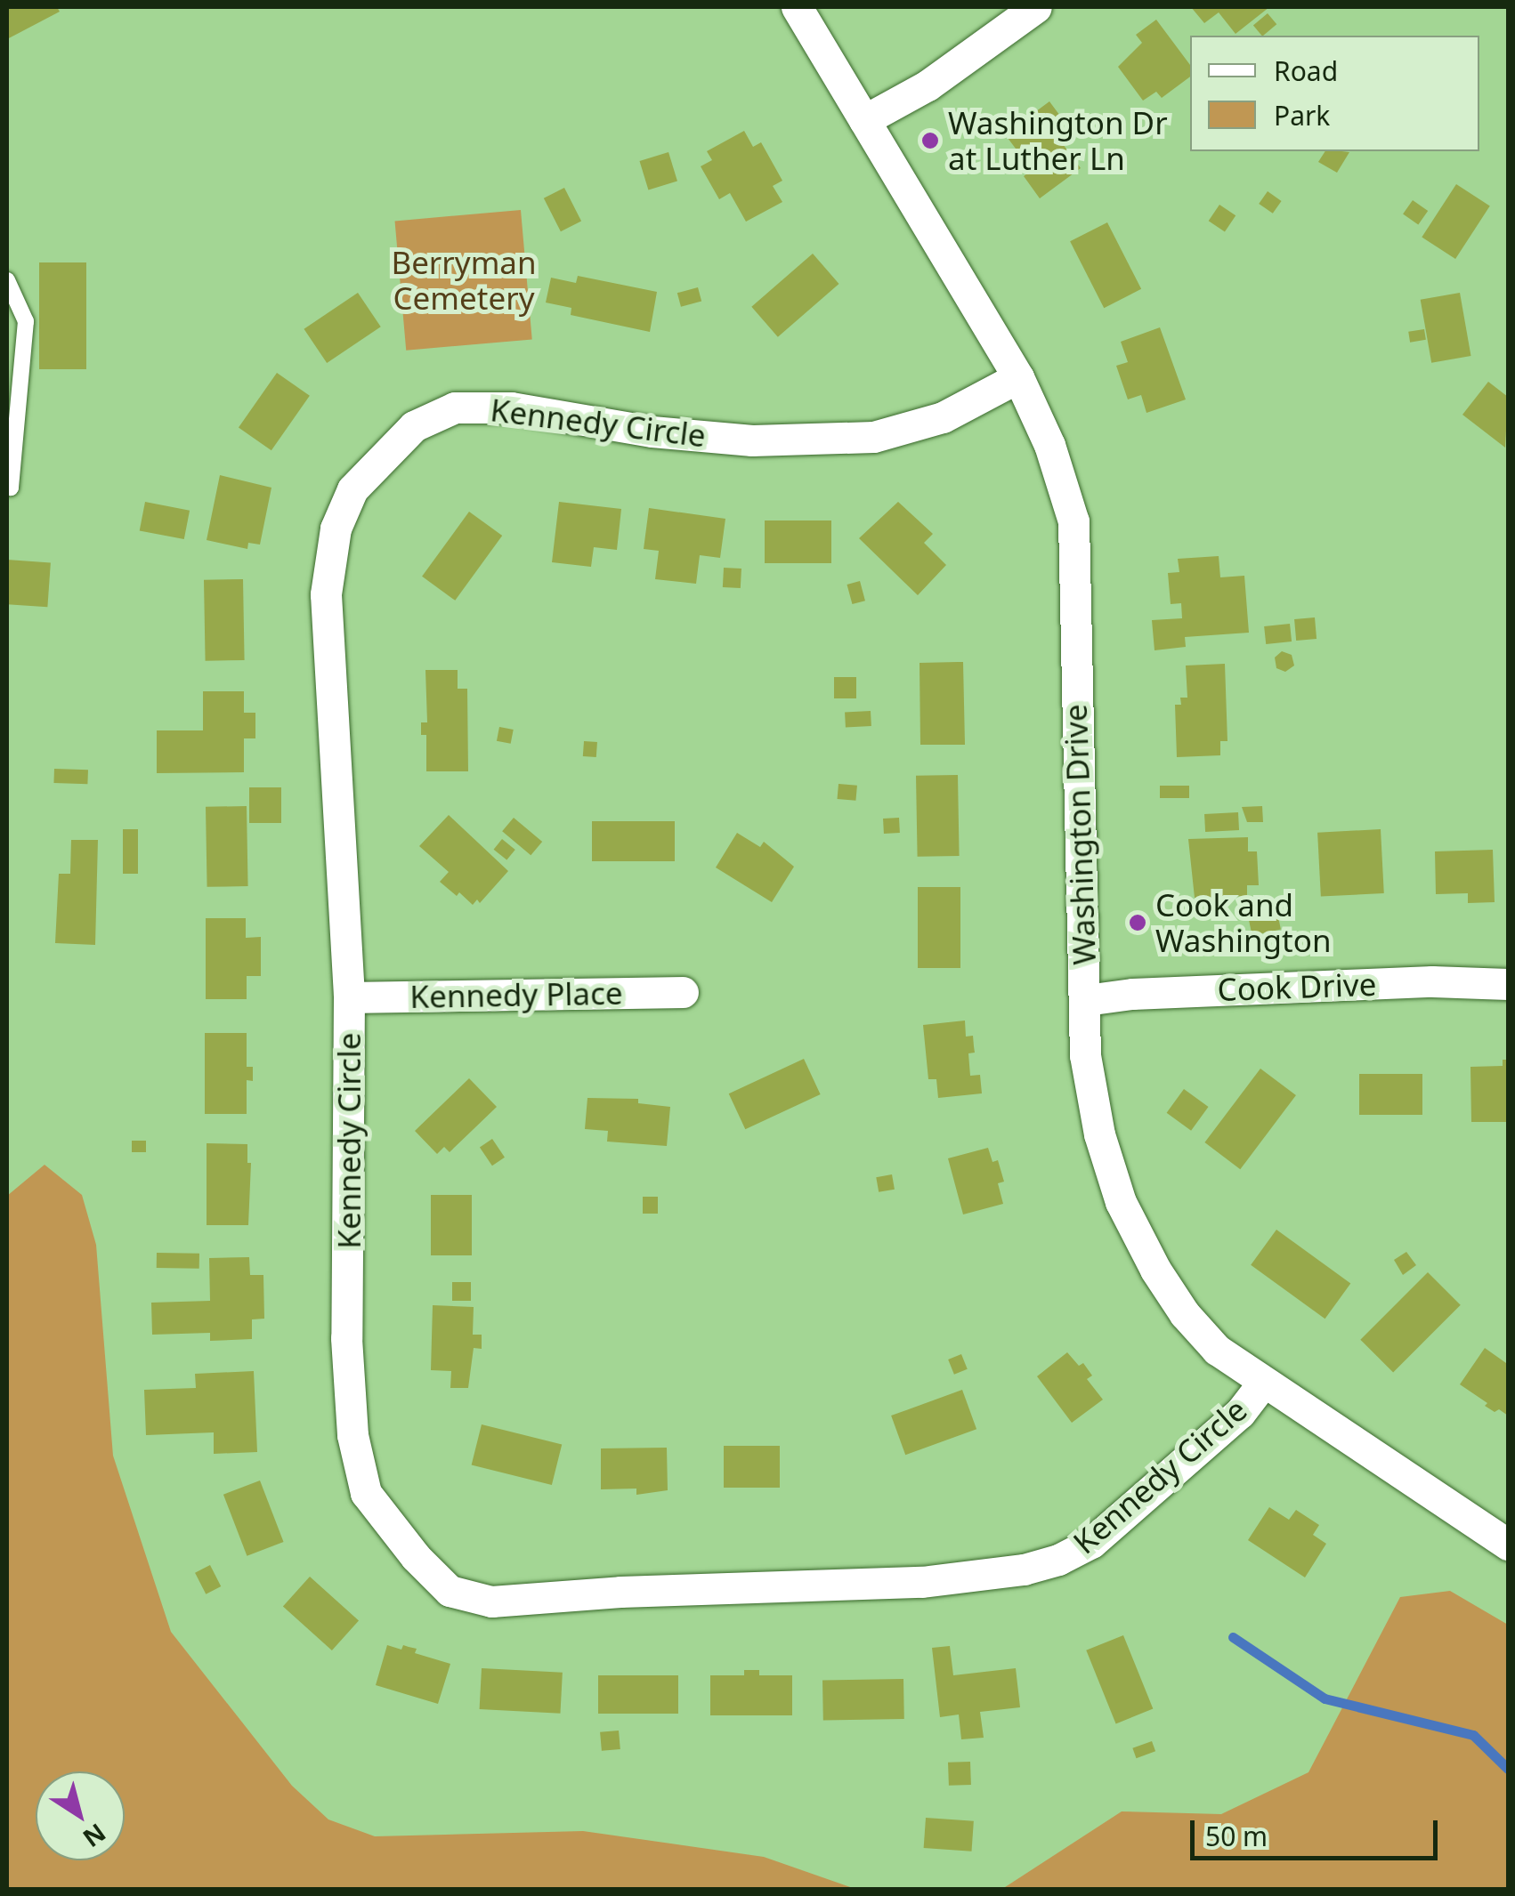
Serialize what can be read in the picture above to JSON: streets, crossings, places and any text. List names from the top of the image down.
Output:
{
  "streets": {
    "street": [
      "Kennedy Circle",
      "Washington Drive",
      "Cook Drive",
      "Kennedy Place"
    ]
  },
  "crossings": [
    ["Kennedy Circle", "Washington Drive"],
    ["Kennedy Circle", "Kennedy Place"],
    ["Washington Drive", "Cook Drive"]
  ],
  "parks": ["Berryman Cemetery"],
  "places": ["Washington Dr at Luther Ln", "Cook and Washington"],
  "legend": ["Road", "Park"],
  "scale_bar": "50 m",
  "north": "bottom right"
}
